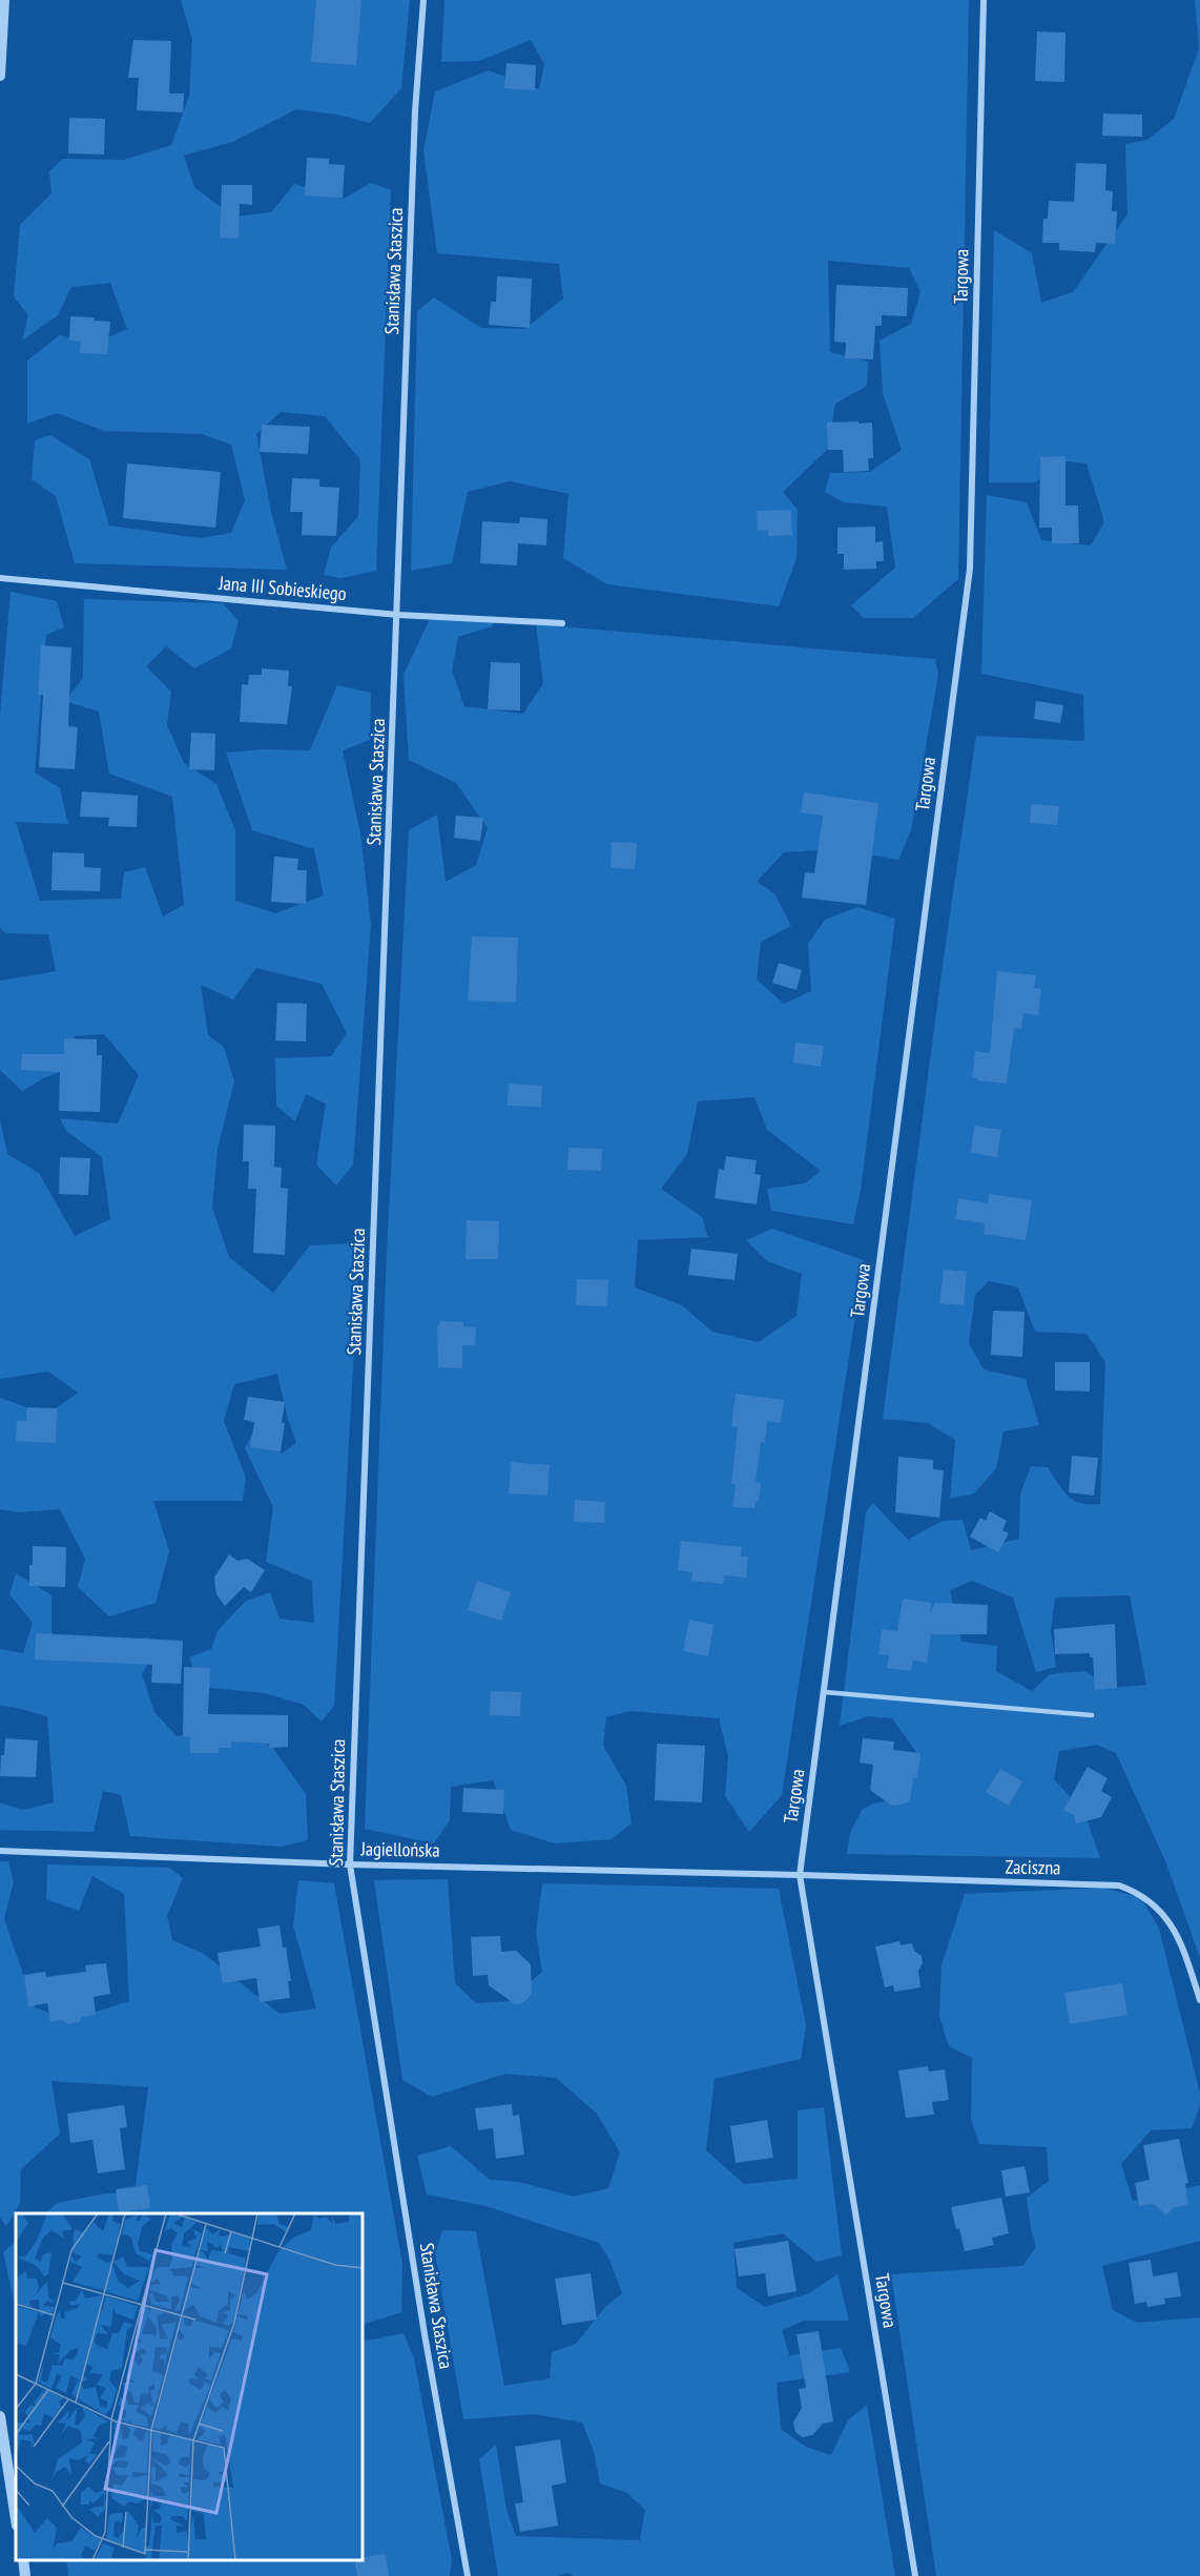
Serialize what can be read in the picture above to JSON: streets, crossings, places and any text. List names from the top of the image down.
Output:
{
  "streets": {
    "street": [
      "Stanisława Staszica",
      "Targowa",
      "Jana III Sobieskiego",
      "Jagiellońska",
      "Zaciszna"
    ]
  },
  "crossings": [
    ["Stanisława Staszica", "Jana III Sobieskiego"],
    ["Stanisława Staszica", "Jagiellońska"],
    ["Targowa", "Jagiellońska"],
    ["Targowa", "Zaciszna"],
    ["Jagiellońska", "Zaciszna"]
  ]
}
